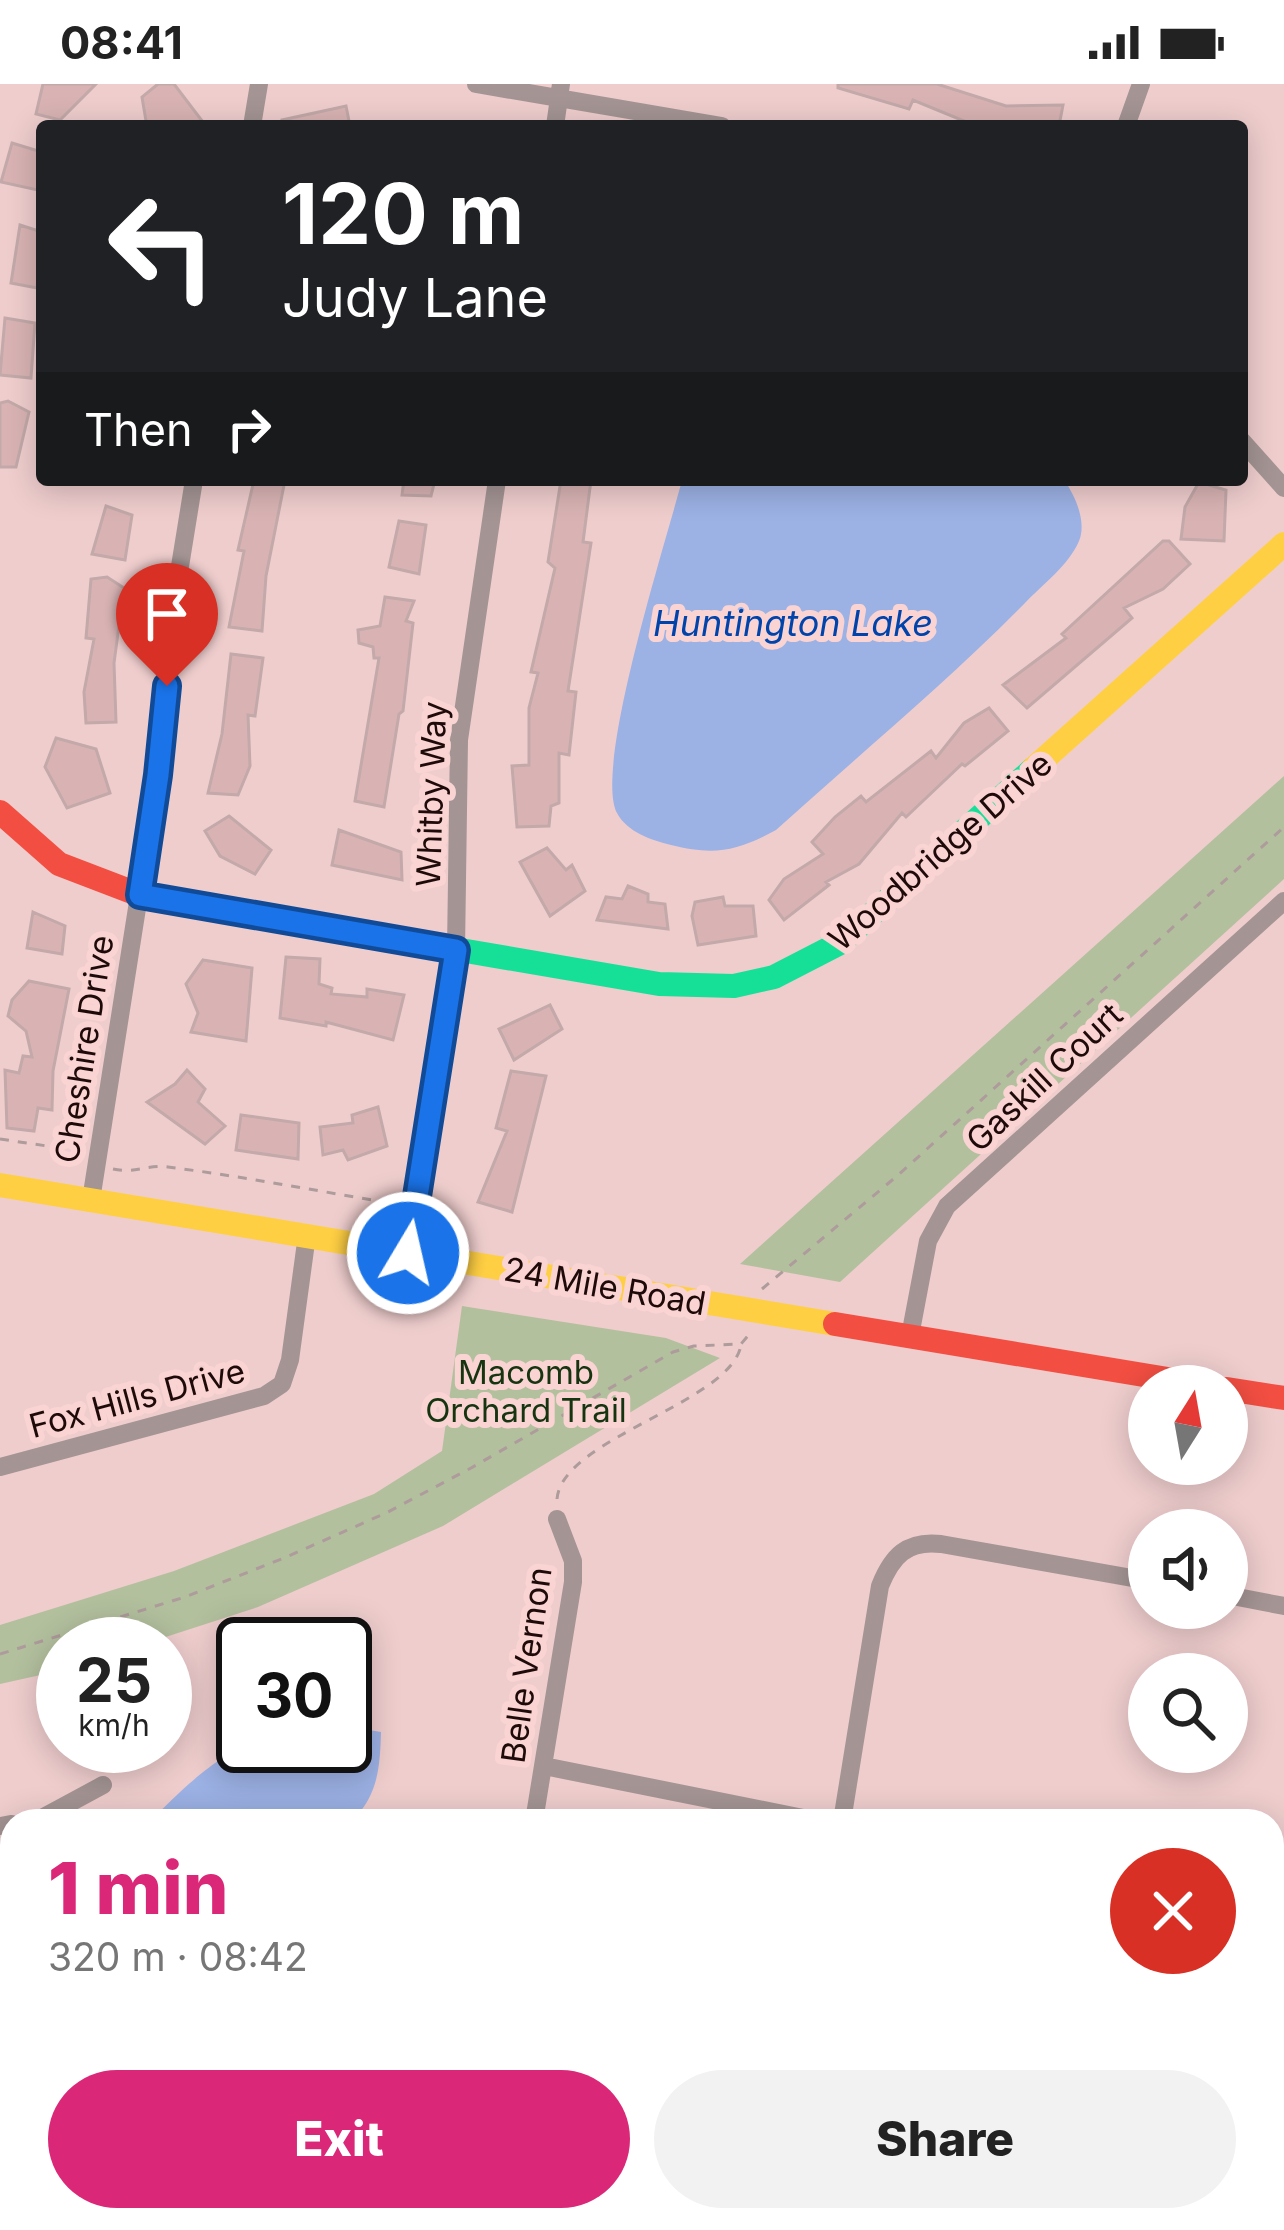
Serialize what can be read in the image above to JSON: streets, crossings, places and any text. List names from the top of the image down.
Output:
{
  "streets": {
    "street": [
      "Whitby Way",
      "Woodbridge Drive",
      "Cheshire Drive",
      "Gaskill Court",
      "24 Mile Road",
      "Fox Hills Drive",
      "Belle Vernon"
    ]
  },
  "crossings": [
    ["Whitby Way", "Woodbridge Drive"],
    ["Whitby Way", "24 Mile Road"],
    ["Woodbridge Drive", "Cheshire Drive"],
    ["Cheshire Drive", "24 Mile Road"],
    ["Gaskill Court", "24 Mile Road"],
    ["24 Mile Road", "Fox Hills Drive"]
  ],
  "water": ["Huntington Lake"],
  "parks": ["Macomb Orchard Trail"],
  "north": "top",
  "page": {
    "status": "08:41",
    "turn": ["120 m", "Judy Lane"],
    "then": "Then",
    "speed": "25 km/h",
    "limit": "30",
    "heading": ["1 min", "320 m · 08:42"],
    "buttons": ["Exit", "Share"]
  }
}
